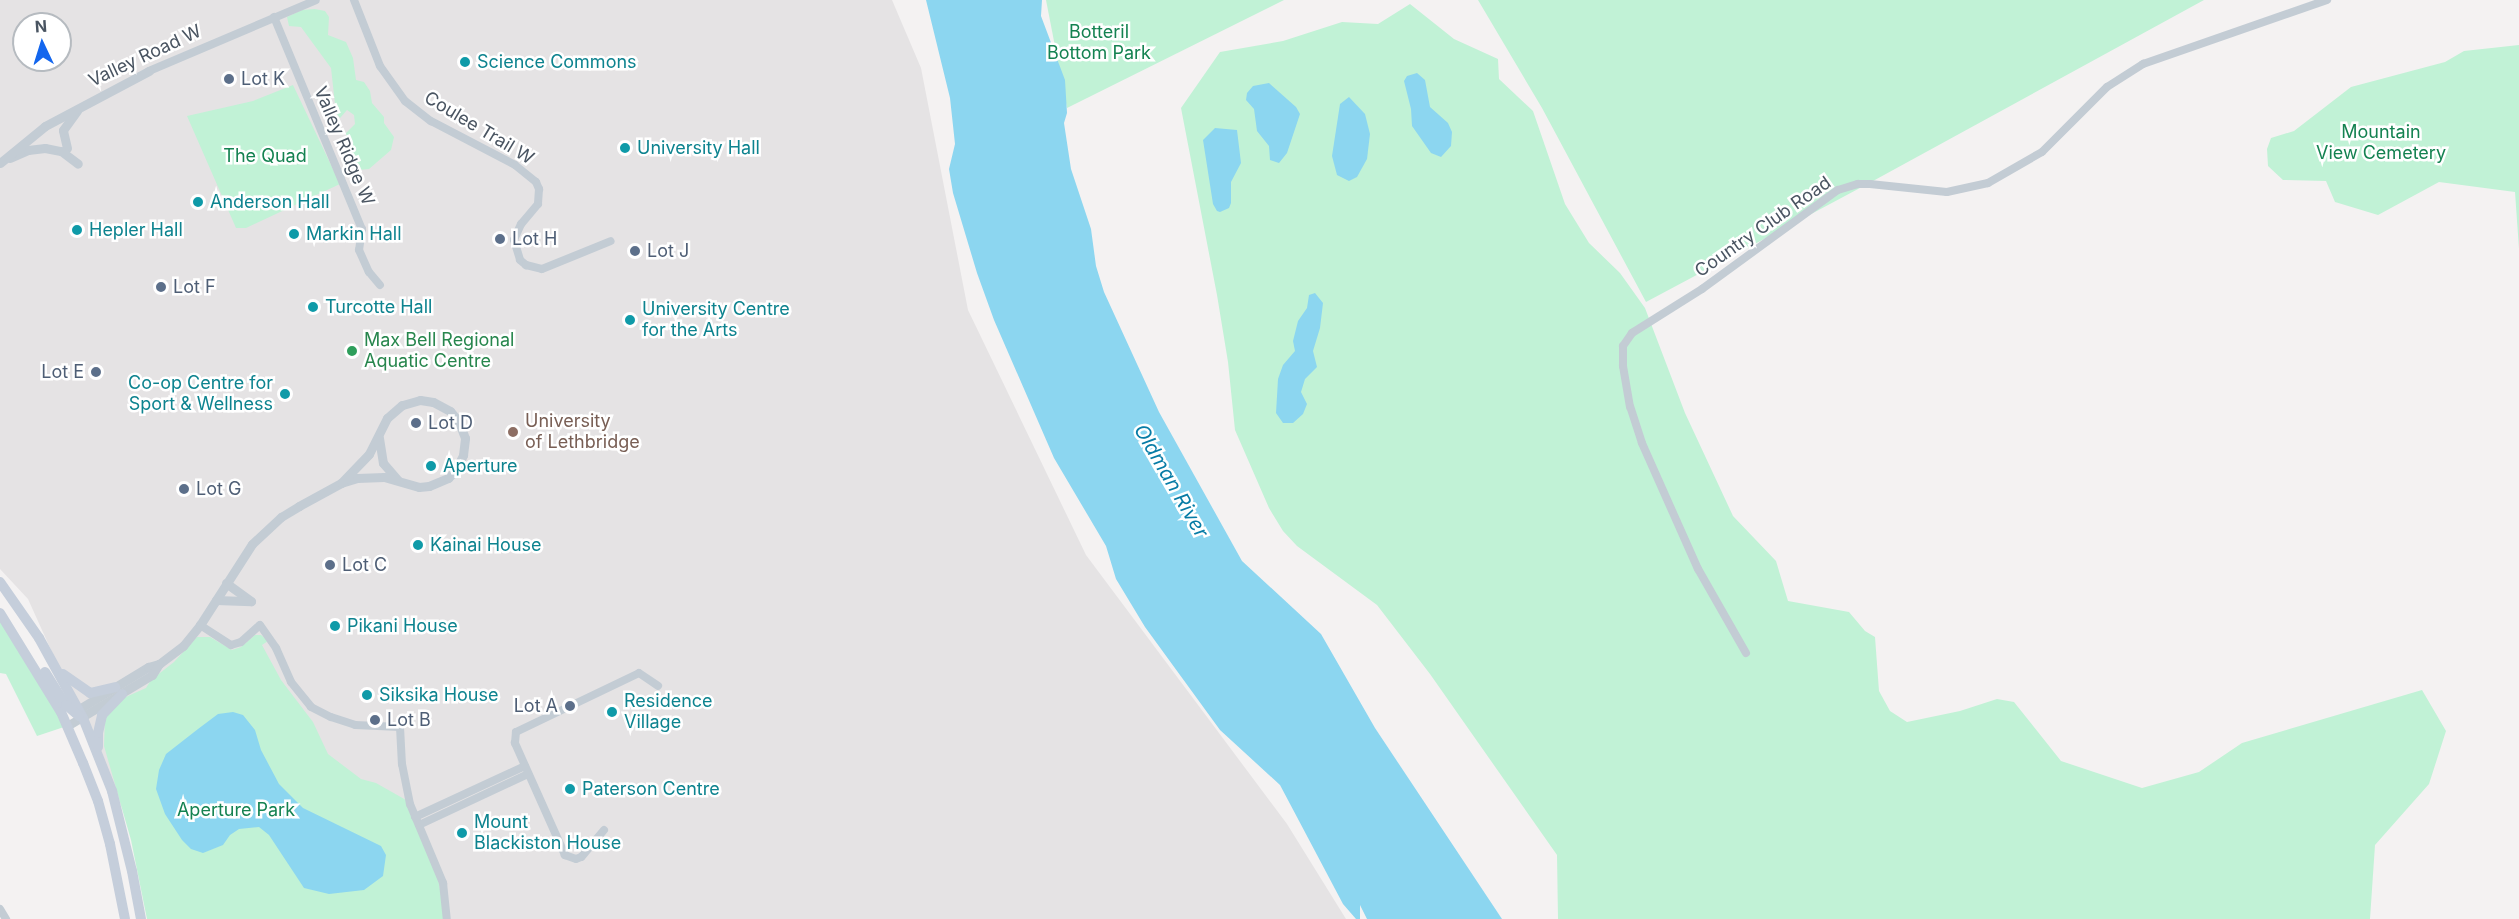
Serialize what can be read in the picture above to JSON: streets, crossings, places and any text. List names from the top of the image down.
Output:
{
  "streets": {
    "street": [
      "Valley Road W",
      "Coulee Trail W",
      "Valley Ridge W",
      "Country Club Road"
    ]
  },
  "crossings": [
    ["Valley Road W", "Valley Ridge W"]
  ],
  "water": ["Oldman River"],
  "parks": [
    "Botteril Bottom Park",
    "Mountain View Cemetery",
    "The Quad",
    "Aperture Park"
  ],
  "places": [
    "Science Commons",
    "Lot K",
    "University Hall",
    "Anderson Hall",
    "Hepler Hall",
    "Markin Hall",
    "Lot H",
    "Lot J",
    "Lot F",
    "Turcotte Hall",
    "University Centre for the Arts",
    "Max Bell Regional Aquatic Centre",
    "Lot E",
    "Co-op Centre for Sport & Wellness",
    "Lot D",
    "University of Lethbridge",
    "Aperture",
    "Lot G",
    "Kainai House",
    "Lot C",
    "Pikani House",
    "Siksika House",
    "Lot A",
    "Residence Village",
    "Lot B",
    "Paterson Centre",
    "Mount Blackiston House"
  ],
  "north": "top"
}
